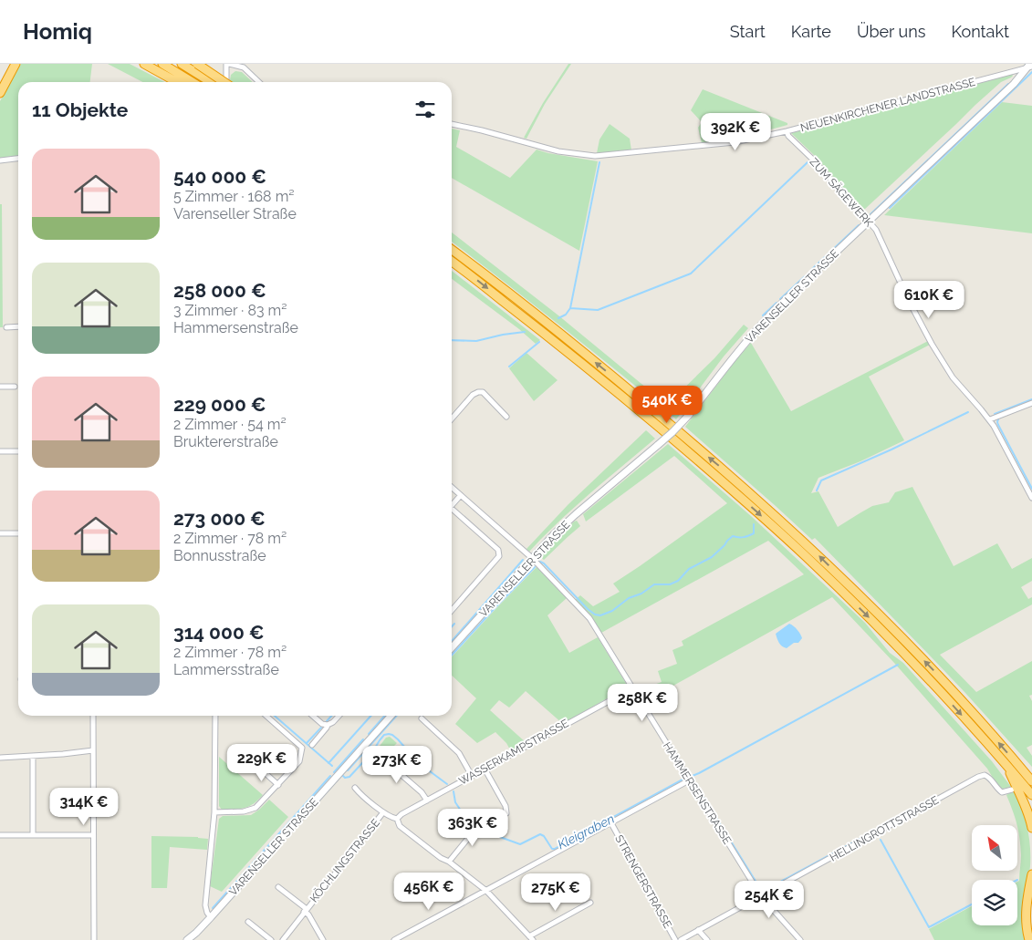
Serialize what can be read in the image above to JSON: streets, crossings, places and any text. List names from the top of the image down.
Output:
{
  "streets": {
    "main road": ["VARENSELLER STRASSE"],
    "street": [
      "NEUENKIRCHENER LANDSTRASSE",
      "ZUM SÄGEWERK",
      "WASSERKAMPSTRASSE",
      "HAMMERSENSTRASSE",
      "HELLINGROTTSTRASSE",
      "KÖCHLINGSTRASSE",
      "STRENGERSTRASSE"
    ]
  },
  "crossings": [
    ["NEUENKIRCHENER LANDSTRASSE", "ZUM SÄGEWERK"],
    ["NEUENKIRCHENER LANDSTRASSE", "VARENSELLER STRASSE"],
    ["ZUM SÄGEWERK", "VARENSELLER STRASSE"],
    ["VARENSELLER STRASSE", "HAMMERSENSTRASSE"],
    ["WASSERKAMPSTRASSE", "HAMMERSENSTRASSE"],
    ["HAMMERSENSTRASSE", "HELLINGROTTSTRASSE"]
  ],
  "water": ["Kleigraben"],
  "north": "top left",
  "page": {
    "header": "Homiq",
    "nav": [
      "Start",
      "Karte",
      "Über uns",
      "Kontakt"
    ],
    "heading": "11 Objekte",
    "price": [
      "392K €",
      "610K €",
      "540K €",
      "258K €",
      "229K €",
      "273K €",
      "314K €",
      "363K €",
      "456K €",
      "275K €",
      "254K €"
    ],
    "list": [
      {
        "name": "540 000 €",
        "note": "5 Zimmer · 168 m² · Varenseller Straße"
      },
      {
        "name": "258 000 €",
        "note": "3 Zimmer · 83 m² · Hammersenstraße"
      },
      {
        "name": "229 000 €",
        "note": "2 Zimmer · 54 m² · Bruktererstraße"
      },
      {
        "name": "273 000 €",
        "note": "2 Zimmer · 78 m² · Bonnusstraße"
      },
      {
        "name": "314 000 €",
        "note": "2 Zimmer · 78 m² · Lammersstraße"
      }
    ]
  }
}
